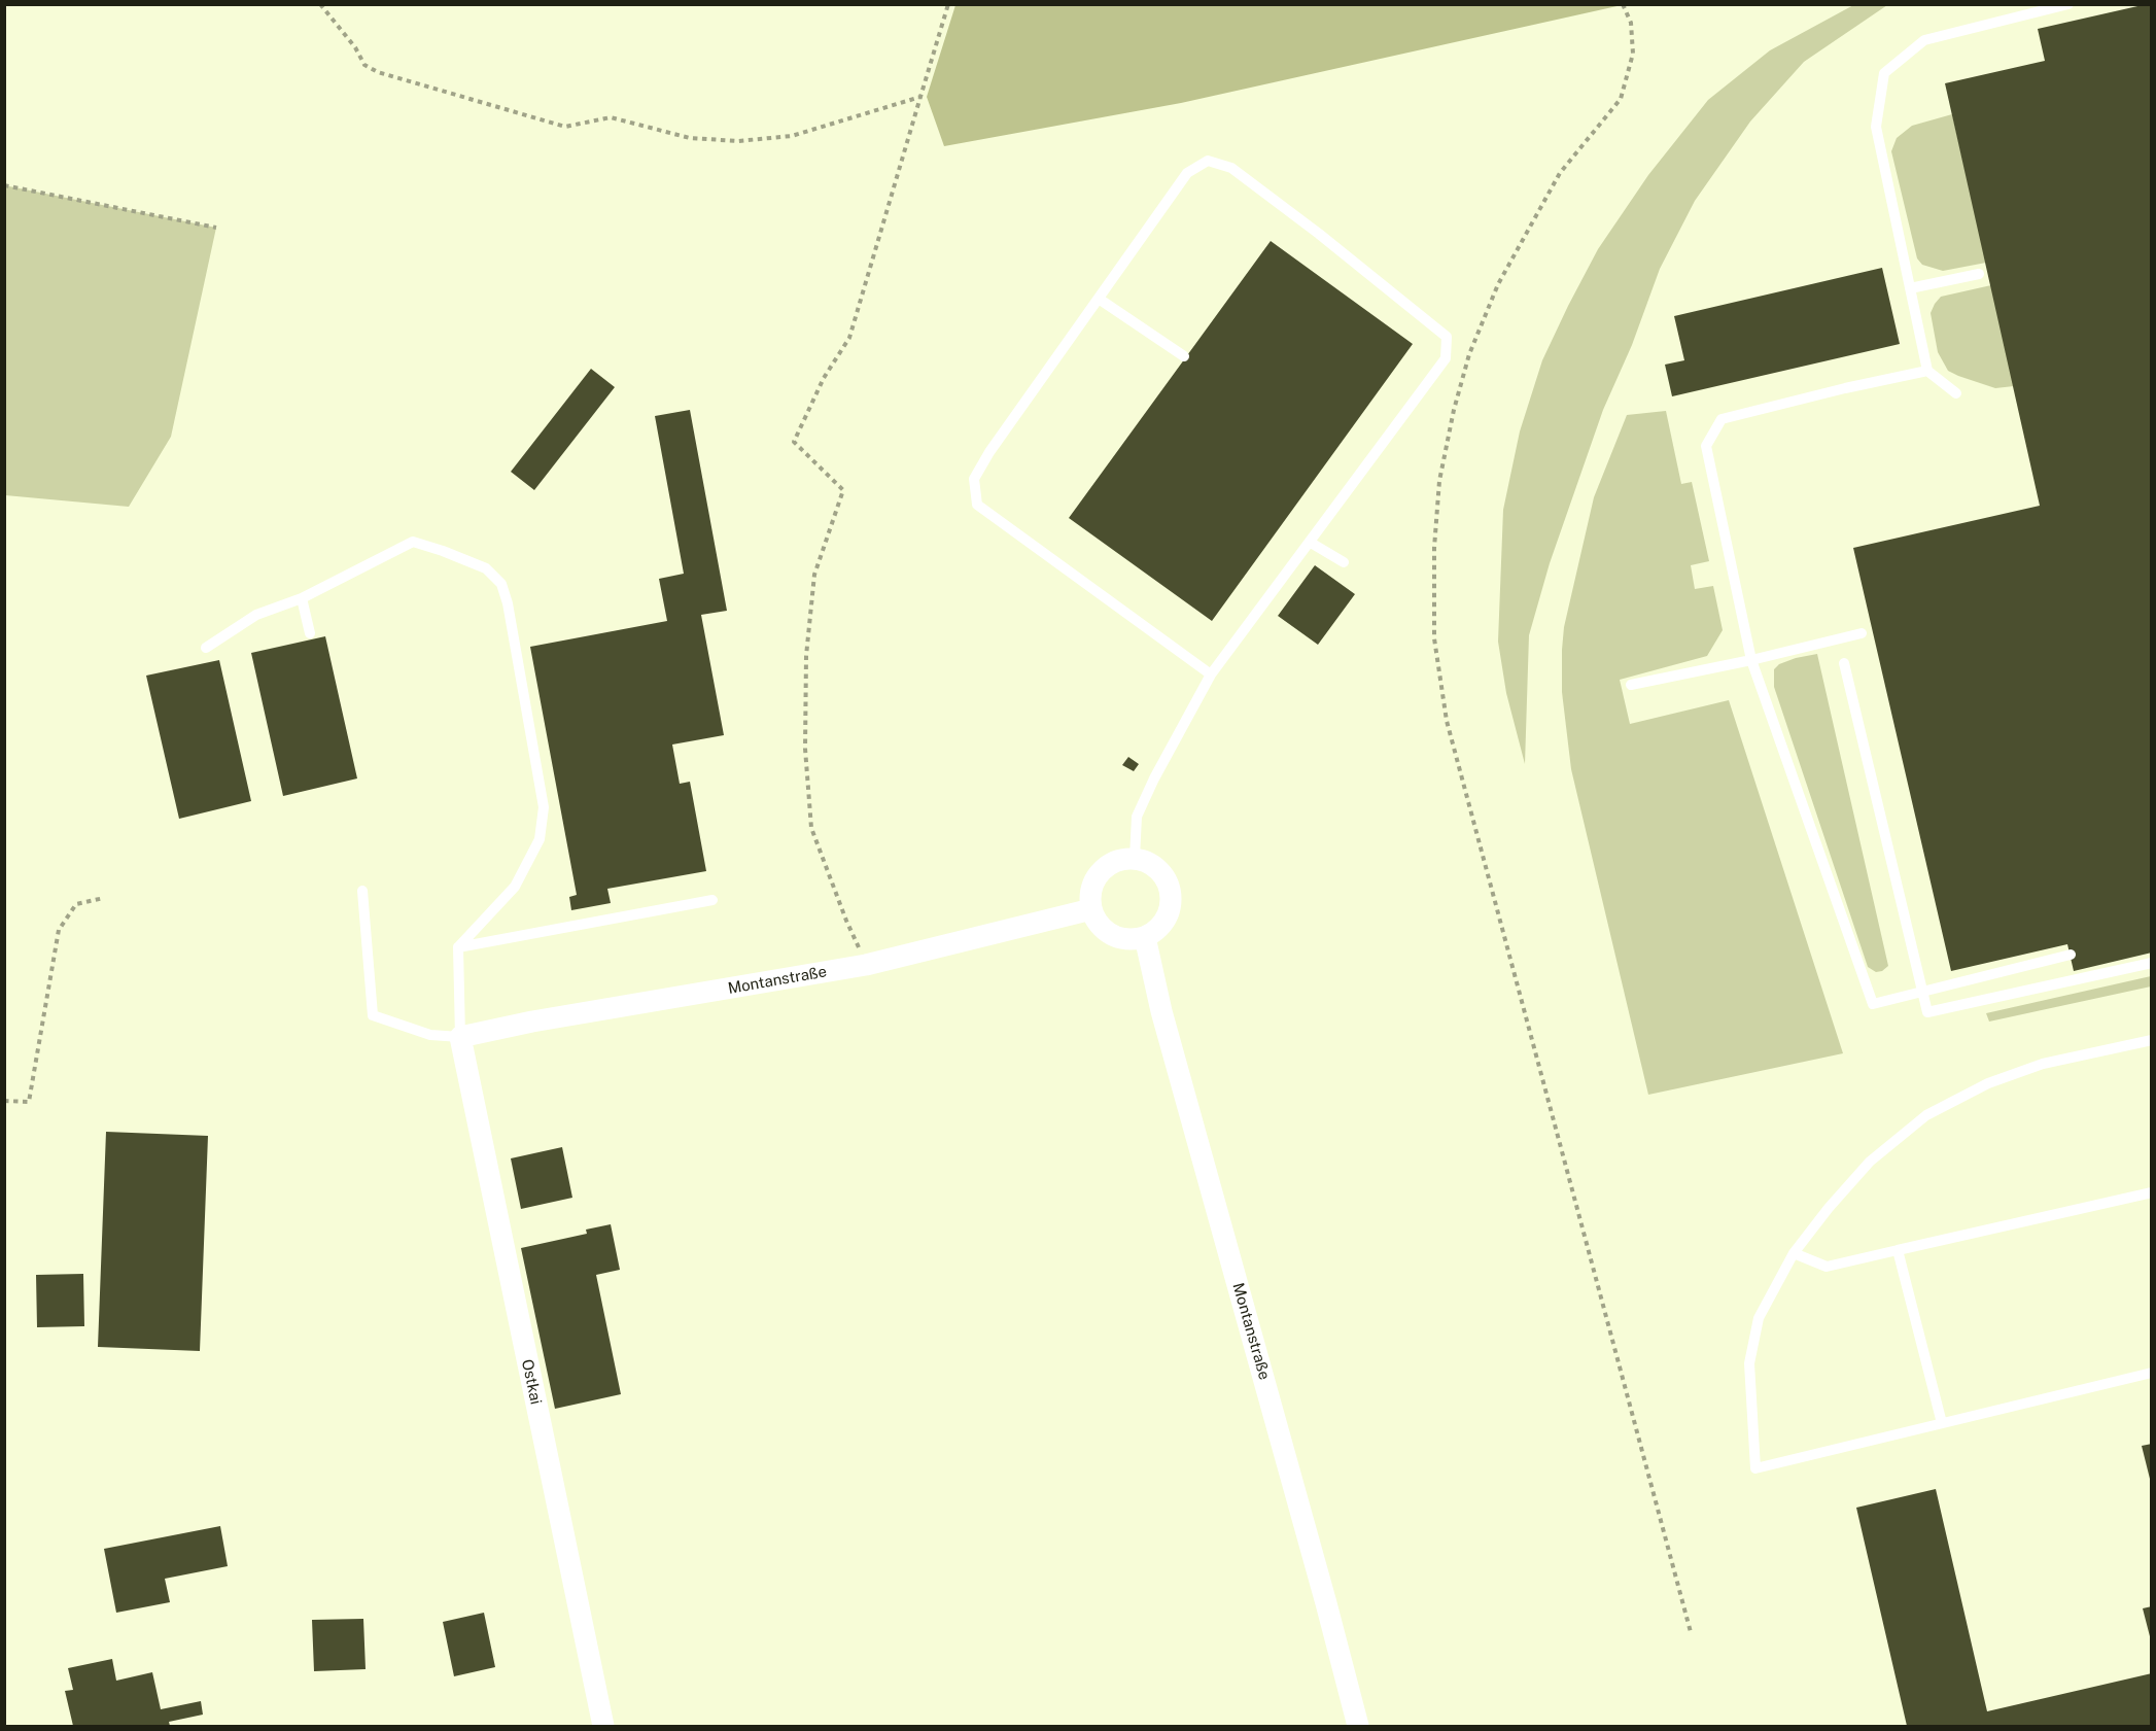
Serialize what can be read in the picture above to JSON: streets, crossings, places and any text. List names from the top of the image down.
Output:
{
  "streets": {
    "street": ["Montanstraße", "Ostkai"]
  },
  "crossings": [
    ["Montanstraße", "Ostkai"]
  ]
}
